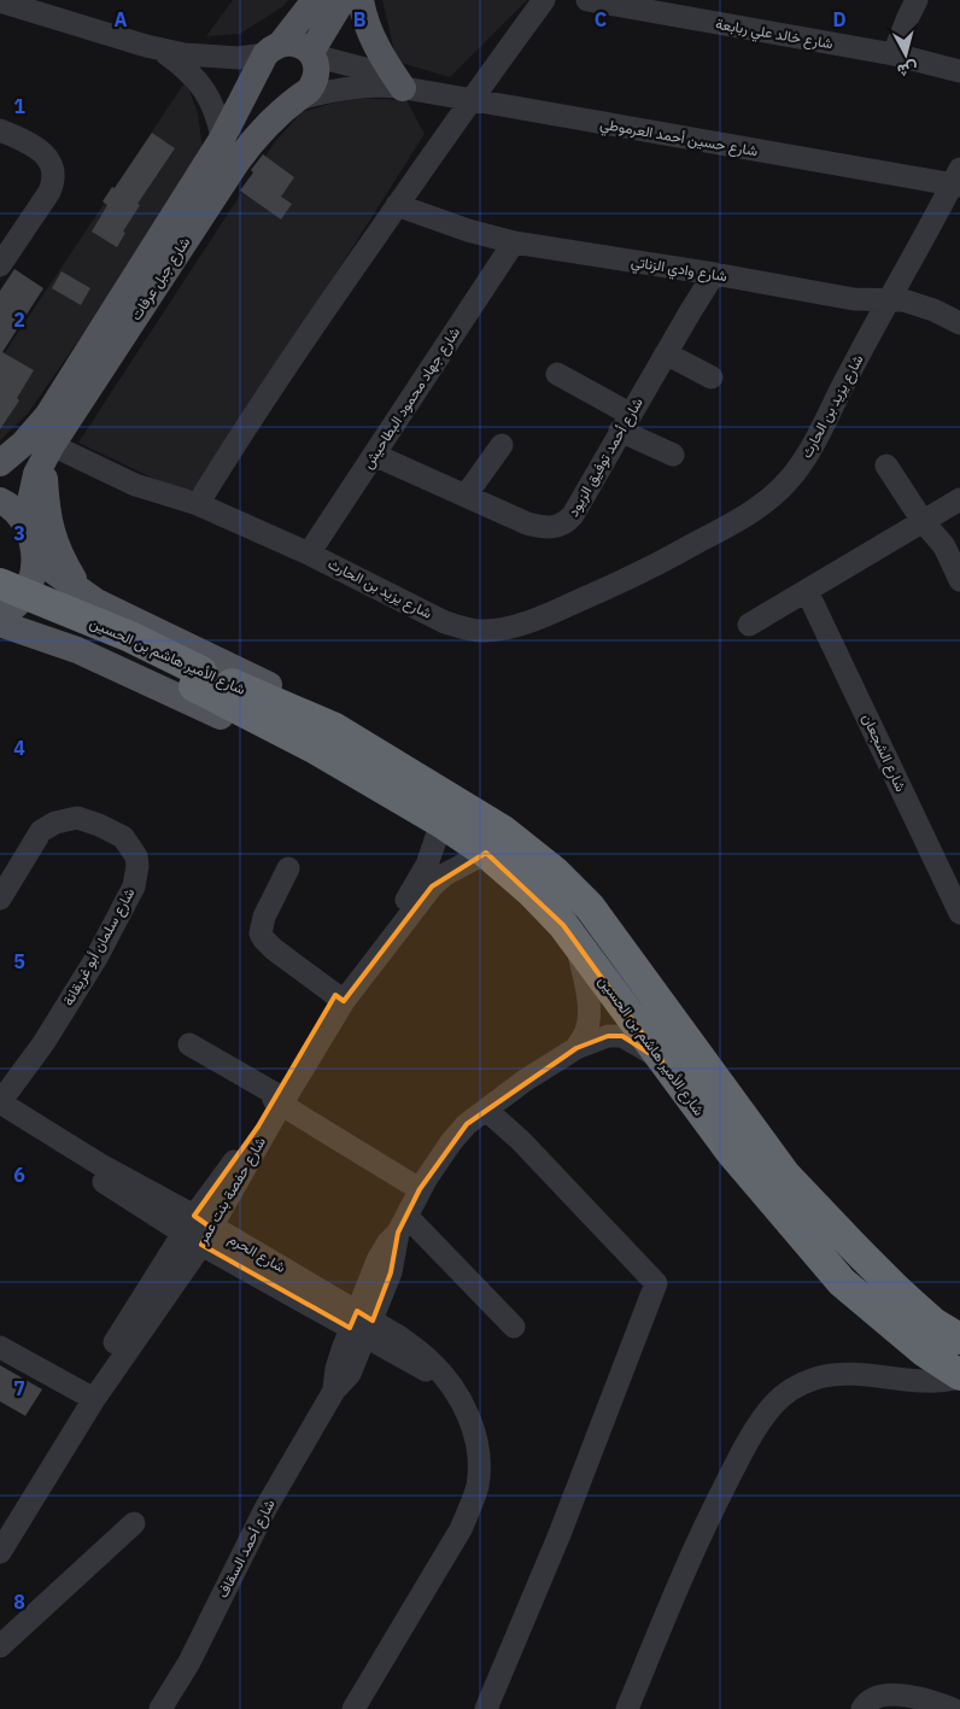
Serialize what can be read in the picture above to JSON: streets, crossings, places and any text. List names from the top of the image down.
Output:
{
  "streets": {
    "highway": ["شارع الأمير هاشم بن الحسين"],
    "main road": ["شارع جبل عرفات"],
    "street": [
      "شارع خالد علي ربابعة",
      "شارع حسين أحمد العرموطي",
      "شارع وادي الزناتي",
      "شارع جهاد محمود البطاحيش",
      "شارع يزيد بن الحارث",
      "شارع أحمد توفيق الزيود",
      "شارع الشجعان",
      "شارع سلمان أبو غريقانة",
      "شارع حفصة بنت عمر",
      "شارع الحرم",
      "شارع أحمد السقاف"
    ]
  },
  "crossings": [
    ["شارع حسين أحمد العرموطي", "شارع جبل عرفات"],
    ["شارع حسين أحمد العرموطي", "شارع يزيد بن الحارث"],
    ["شارع وادي الزناتي", "شارع جهاد محمود البطاحيش"],
    ["شارع وادي الزناتي", "شارع يزيد بن الحارث"],
    ["شارع وادي الزناتي", "شارع أحمد توفيق الزيود"],
    ["شارع جبل عرفات", "شارع يزيد بن الحارث"],
    ["شارع جهاد محمود البطاحيش", "شارع يزيد بن الحارث"],
    ["شارع جهاد محمود البطاحيش", "شارع أحمد توفيق الزيود"],
    ["شارع الأمير هاشم بن الحسين", "شارع حفصة بنت عمر"],
    ["شارع الأمير هاشم بن الحسين", "شارع أحمد السقاف"],
    ["شارع سلمان أبو غريقانة", "شارع الحرم"],
    ["شارع حفصة بنت عمر", "شارع الحرم"],
    ["شارع الحرم", "شارع أحمد السقاف"]
  ],
  "north": "bottom",
  "grid": {
    "columns": [
      "A",
      "B",
      "C",
      "D"
    ],
    "rows": [
      "1",
      "2",
      "3",
      "4",
      "5",
      "6",
      "7",
      "8"
    ]
  }
}
